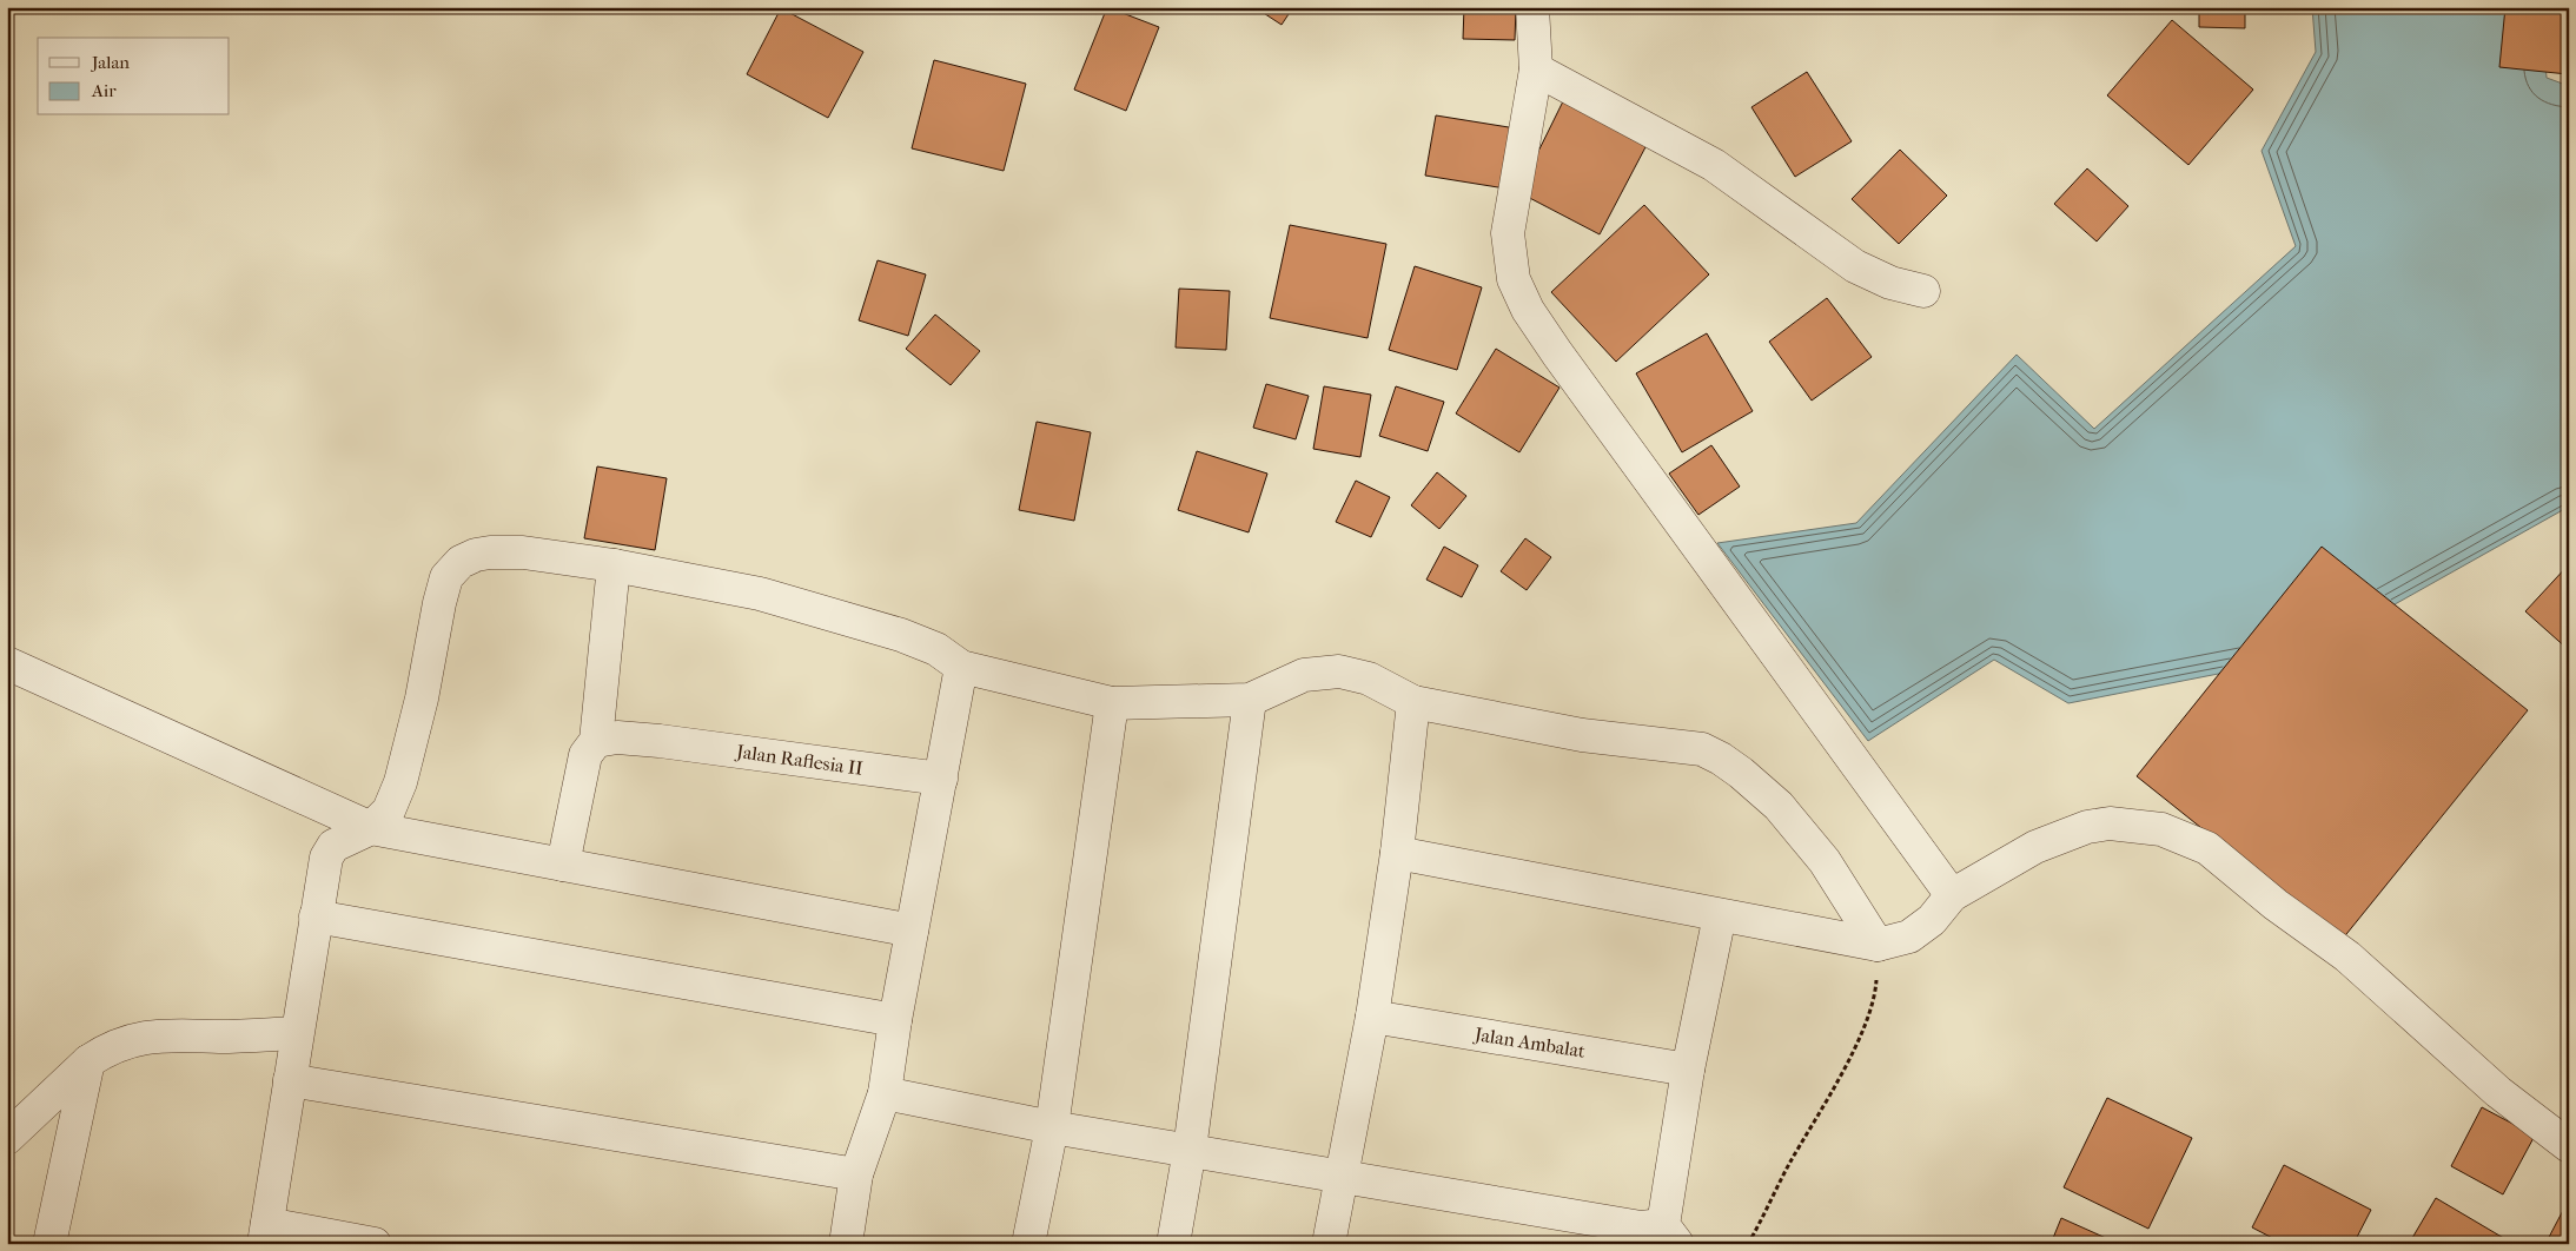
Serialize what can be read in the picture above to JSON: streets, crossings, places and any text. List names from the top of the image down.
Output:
{
  "streets": {
    "street": ["Jalan Raflesia II", "Jalan Ambalat"]
  },
  "legend": ["Jalan", "Air"]
}
